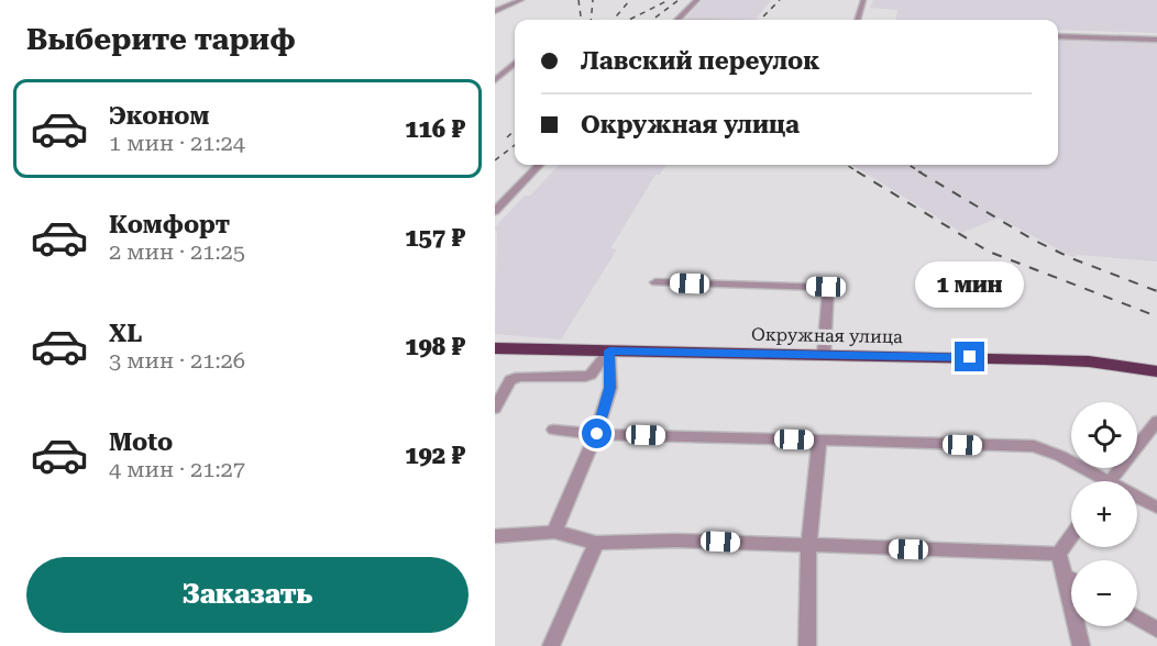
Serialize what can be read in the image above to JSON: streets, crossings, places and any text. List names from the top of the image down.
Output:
{
  "streets": {
    "highway": ["Окружная улица"]
  },
  "page": {
    "heading": "Выберите тариф",
    "banner": ["Лавский переулок", "Окружная улица"],
    "list": [
      {
        "name": "Эконом",
        "note": "1 мин · 21:24",
        "value": "116 ₽"
      },
      {
        "name": "Комфорт",
        "note": "2 мин · 21:25",
        "value": "157 ₽"
      },
      {
        "name": "XL",
        "note": "3 мин · 21:26",
        "value": "198 ₽"
      },
      {
        "name": "Moto",
        "note": "4 мин · 21:27",
        "value": "192 ₽"
      }
    ],
    "bubble": "1 мин",
    "map_buttons": ["+", "−"],
    "buttons": "Заказать"
  }
}
